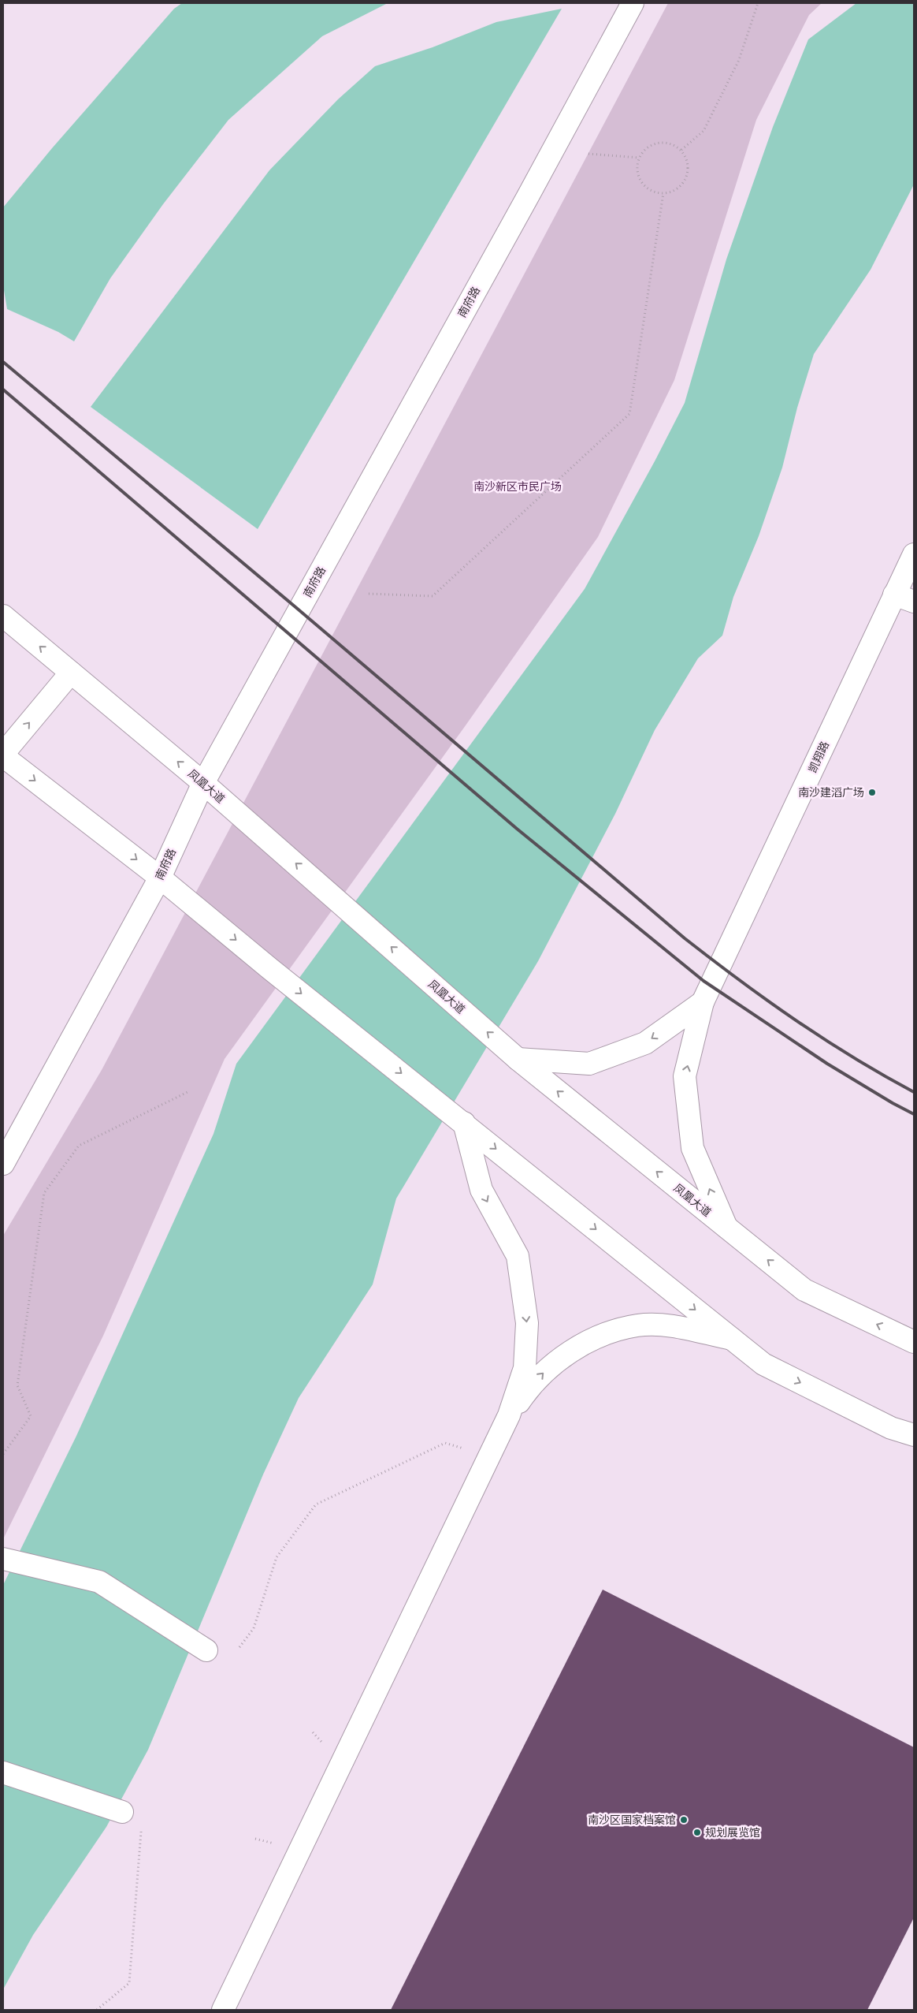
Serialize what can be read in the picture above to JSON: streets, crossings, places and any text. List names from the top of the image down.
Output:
{
  "streets": {
    "street": ["南府路", "凯翔路", "凤凰大道"]
  },
  "crossings": [
    ["南府路", "凤凰大道"],
    ["凯翔路", "凤凰大道"]
  ],
  "parks": ["南沙新区市民广场"],
  "places": ["南沙建滔广场", "南沙区国家档案馆", "规划展览馆"]
}
